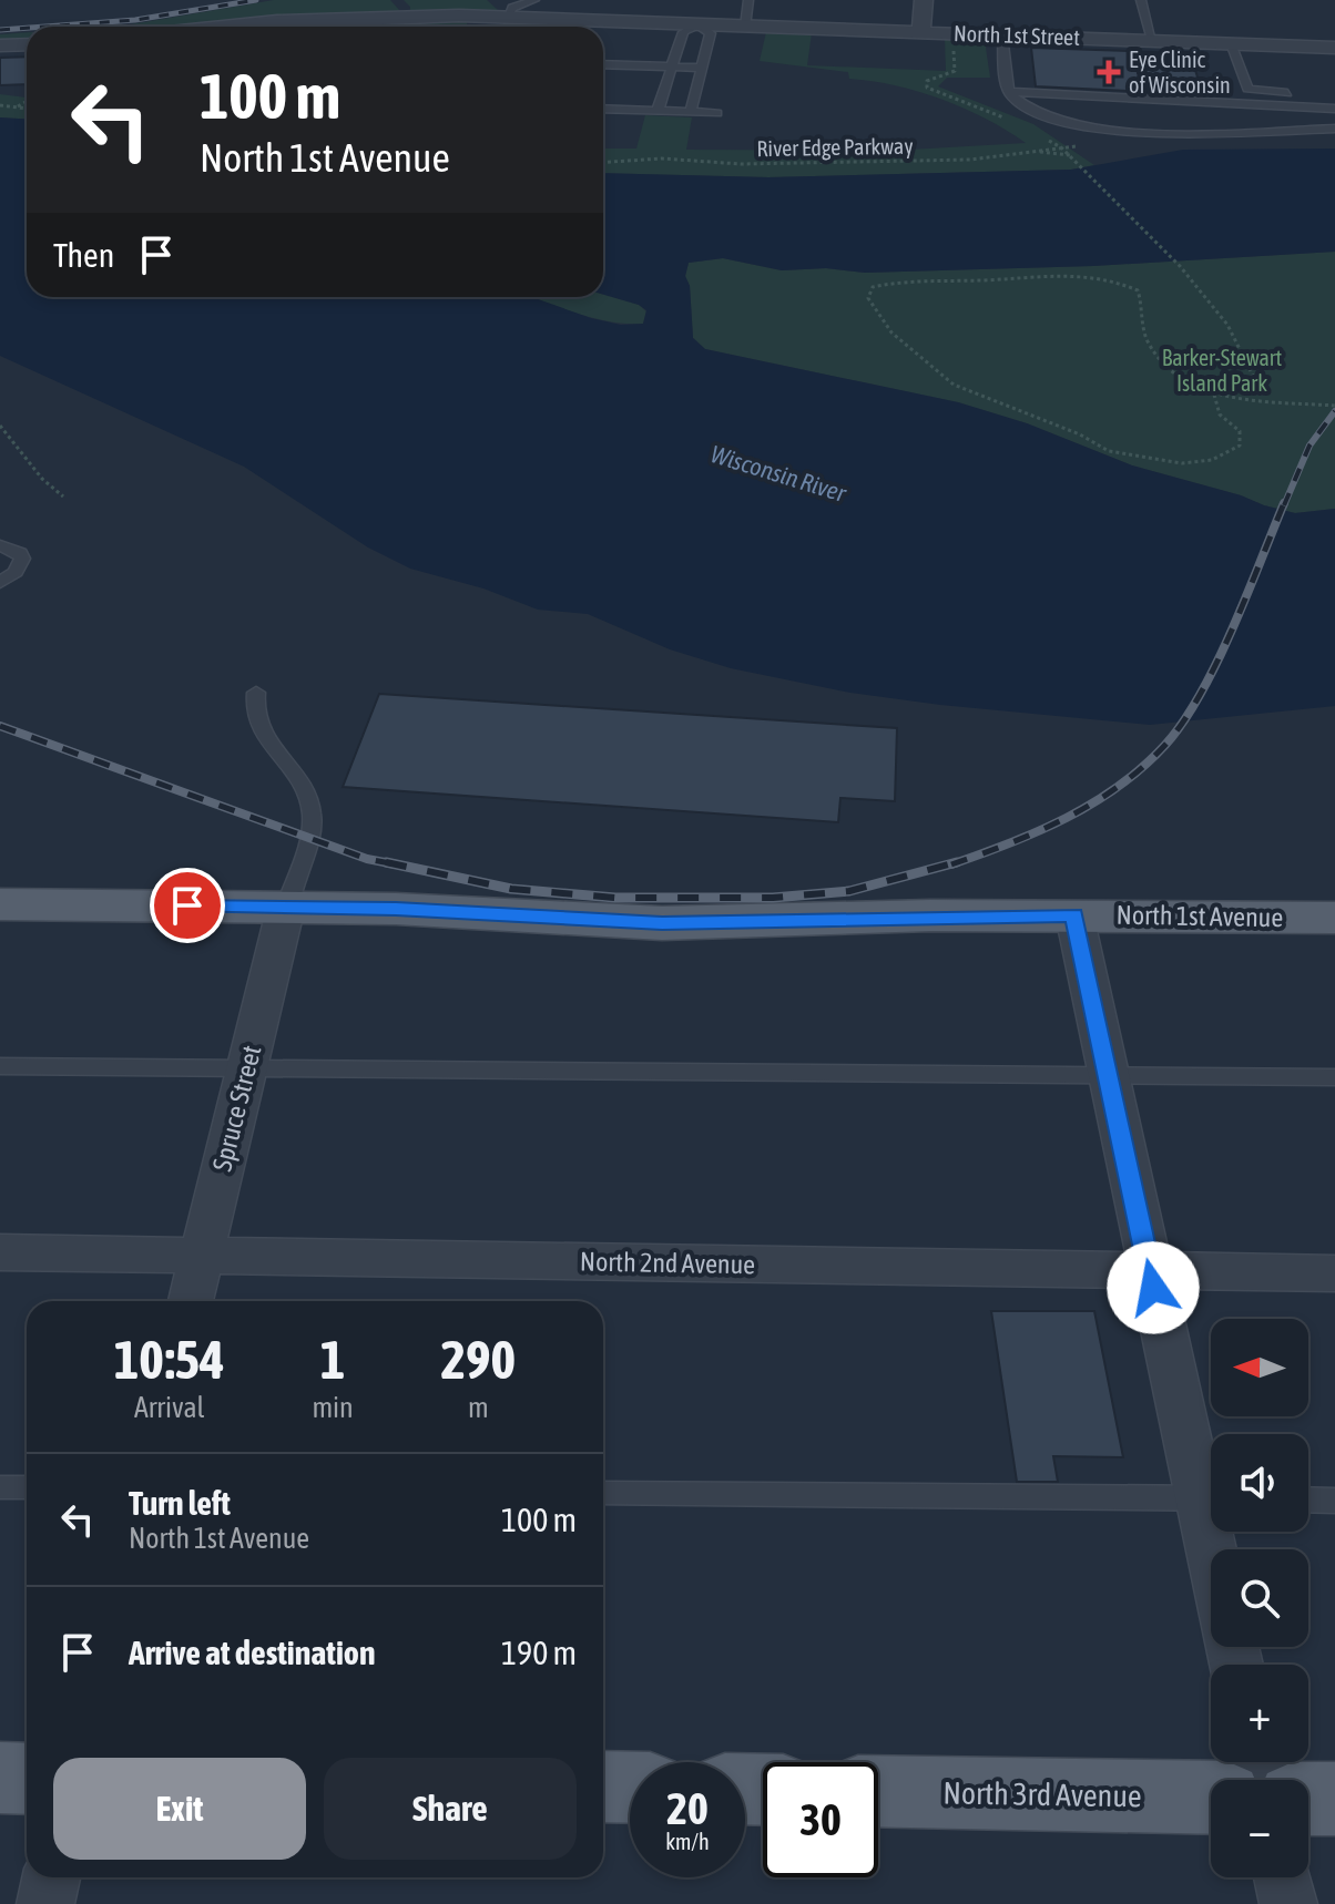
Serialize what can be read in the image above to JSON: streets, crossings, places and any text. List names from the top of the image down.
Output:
{
  "streets": {
    "main road": ["North 1st Avenue", "North 3rd Avenue"],
    "street": ["North 1st Street", "Spruce Street", "North 2nd Avenue"],
    "path": ["River Edge Parkway"]
  },
  "crossings": [
    ["North 1st Avenue", "Spruce Street"],
    ["Spruce Street", "North 2nd Avenue"]
  ],
  "water": ["Wisconsin River"],
  "parks": ["Barker-Stewart Island Park"],
  "places": {
    "health": ["Eye Clinic of Wisconsin"]
  },
  "north": "left",
  "page": {
    "turn": ["100 m", "North 1st Avenue"],
    "then": "Then",
    "eta": [
      "10:54",
      "Arrival",
      "1",
      "min",
      "290",
      "m"
    ],
    "map_buttons": ["+", "−"],
    "list": [
      {
        "name": "Turn left",
        "note": "North 1st Avenue",
        "value": "100 m"
      },
      {
        "name": "Arrive at destination",
        "value": "190 m"
      }
    ],
    "buttons": ["Exit", "Share"],
    "speed": "20 km/h",
    "limit": "30"
  }
}
